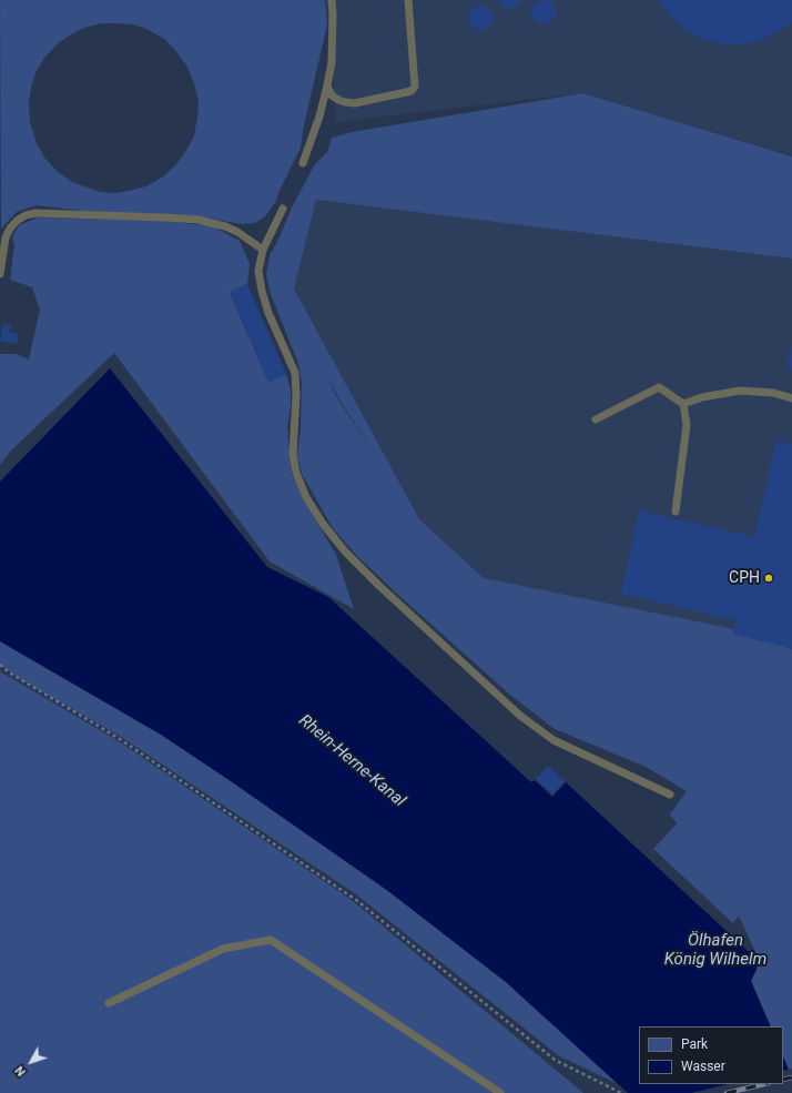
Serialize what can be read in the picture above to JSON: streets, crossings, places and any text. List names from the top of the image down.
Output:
{
  "water": ["Rhein-Herne-Kanal", "Ölhafen König Wilhelm"],
  "places": ["CPH"],
  "legend": ["Park", "Wasser"],
  "north": "bottom left"
}
